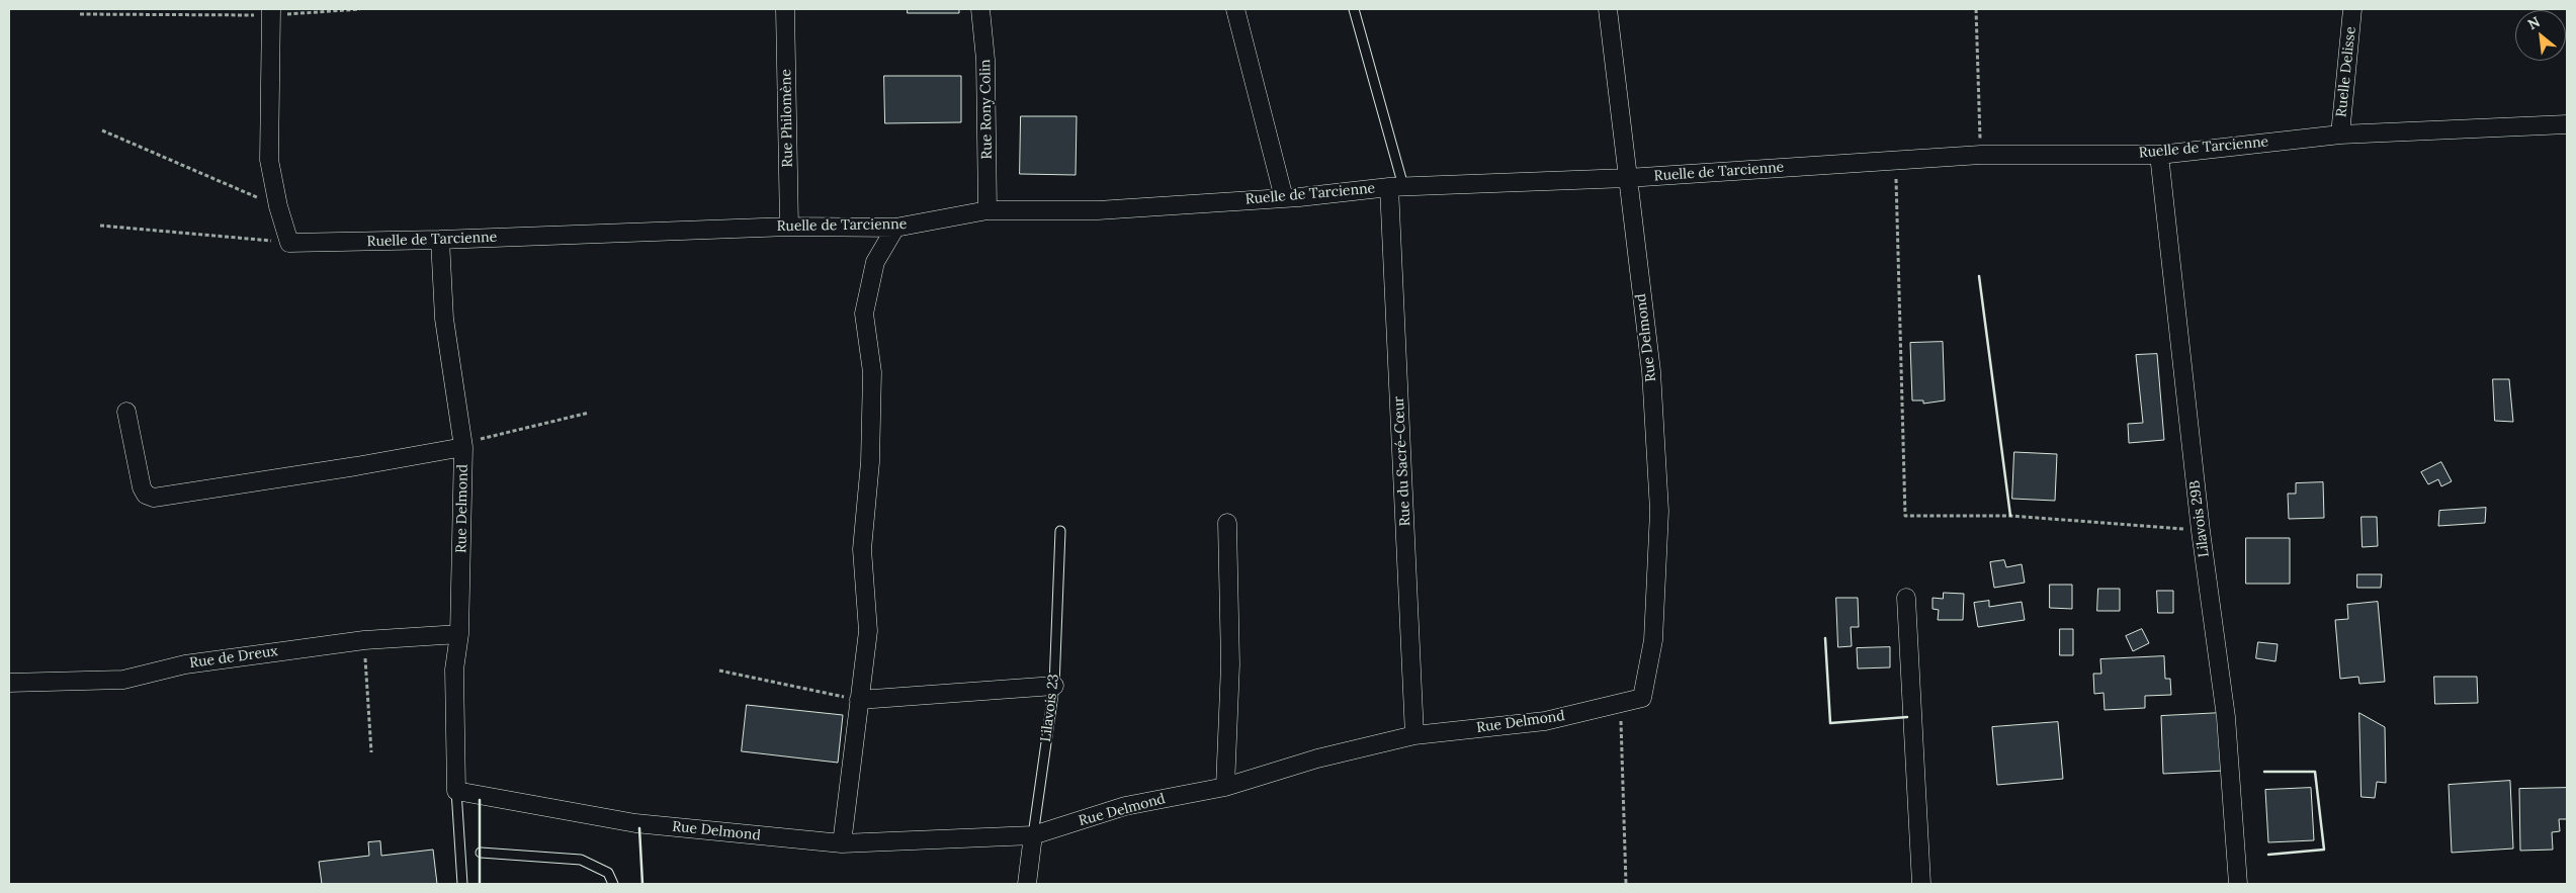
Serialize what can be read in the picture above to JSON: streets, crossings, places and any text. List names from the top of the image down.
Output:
{
  "streets": {
    "street": [
      "Ruelle Delisse",
      "Rue Rony Colin",
      "Rue Philomène",
      "Ruelle de Tarcienne",
      "Rue Delmond",
      "Rue du Sacré-Cœur",
      "Lilavois 29B",
      "Rue de Dreux",
      "Lilavois 23"
    ]
  },
  "crossings": [
    ["Ruelle Delisse", "Ruelle de Tarcienne"],
    ["Rue Rony Colin", "Ruelle de Tarcienne"],
    ["Rue Philomène", "Ruelle de Tarcienne"],
    ["Ruelle de Tarcienne", "Rue Delmond"],
    ["Ruelle de Tarcienne", "Rue du Sacré-Cœur"],
    ["Ruelle de Tarcienne", "Lilavois 29B"],
    ["Rue Delmond", "Rue du Sacré-Cœur"],
    ["Rue Delmond", "Rue de Dreux"],
    ["Rue Delmond", "Lilavois 23"]
  ],
  "north": "top left"
}
